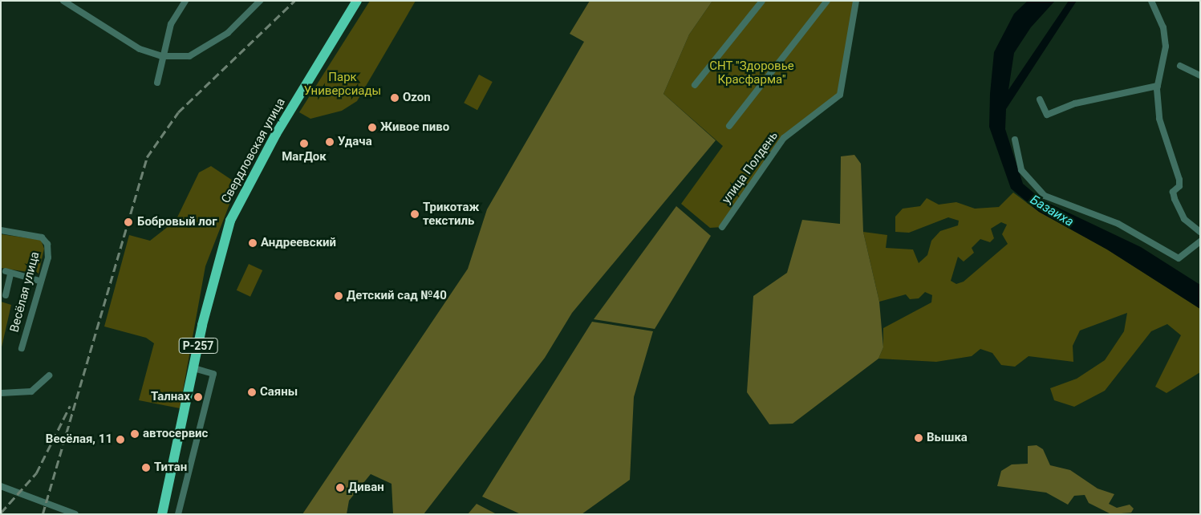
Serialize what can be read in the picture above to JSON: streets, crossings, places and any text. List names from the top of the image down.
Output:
{
  "streets": {
    "highway": ["Свердловская улица", "Р-257"],
    "street": ["улица Полдень", "Весёлая улица"]
  },
  "water": ["Базаиха"],
  "parks": ["СНТ \"Здоровье Красфарма\"", "Парк Универсиады"],
  "places": [
    "Ozon",
    "Живое пиво",
    "Удача",
    "МагДок",
    "Трикотаж текстиль",
    "Бобровый лог",
    "Андреевский",
    "Детский сад №40",
    "Саяны",
    "Талнах",
    "автосервис",
    "Вышка",
    "Весёлая, 11",
    "Титан",
    "Диван"
  ]
}
